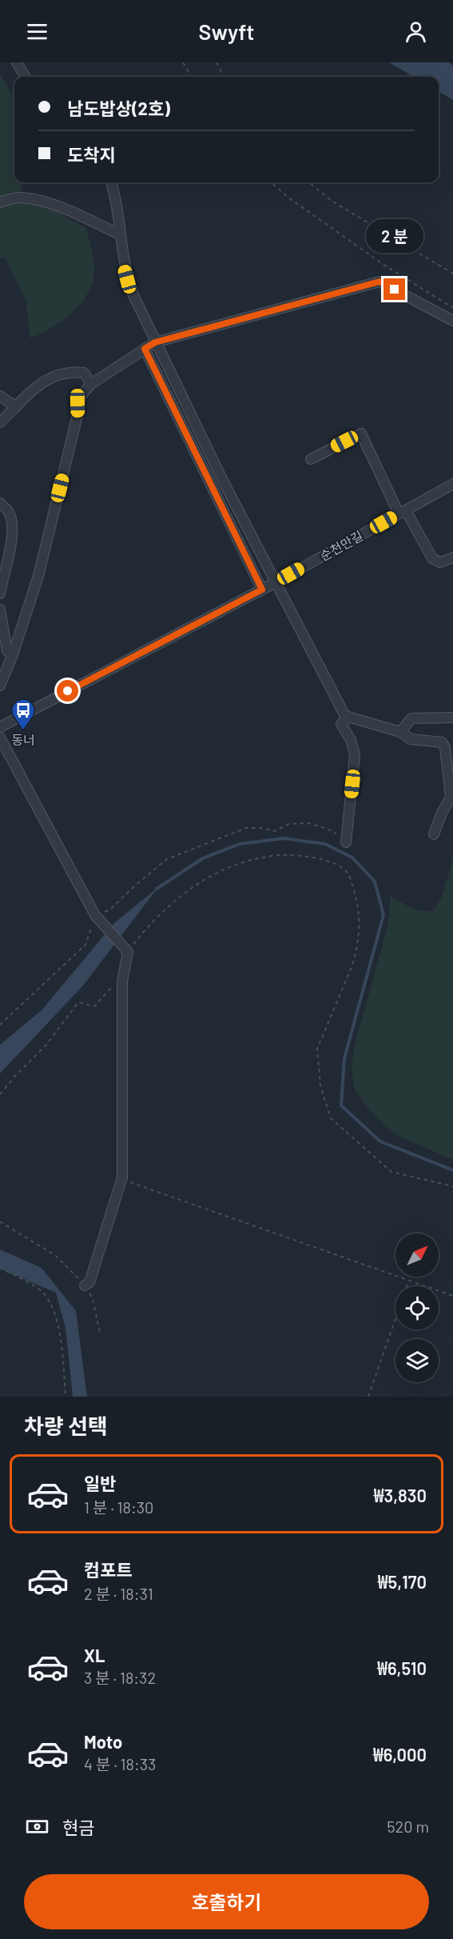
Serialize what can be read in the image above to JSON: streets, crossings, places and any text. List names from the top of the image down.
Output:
{
  "streets": {
    "street": ["순천만길"]
  },
  "places": {
    "bus stop": ["동너"]
  },
  "north": "top right",
  "page": {
    "header": "Swyft",
    "banner": ["남도밥상(2호)", "도착지"],
    "bubble": "2 분",
    "heading": "차량 선택",
    "list": [
      {
        "name": "일반",
        "note": "1 분 · 18:30",
        "value": "₩3,830"
      },
      {
        "name": "컴포트",
        "note": "2 분 · 18:31",
        "value": "₩5,170"
      },
      {
        "name": "XL",
        "note": "3 분 · 18:32",
        "value": "₩6,510"
      },
      {
        "name": "Moto",
        "note": "4 분 · 18:33",
        "value": "₩6,000"
      }
    ],
    "pay": ["현금", "520 m"],
    "buttons": "호출하기"
  }
}
